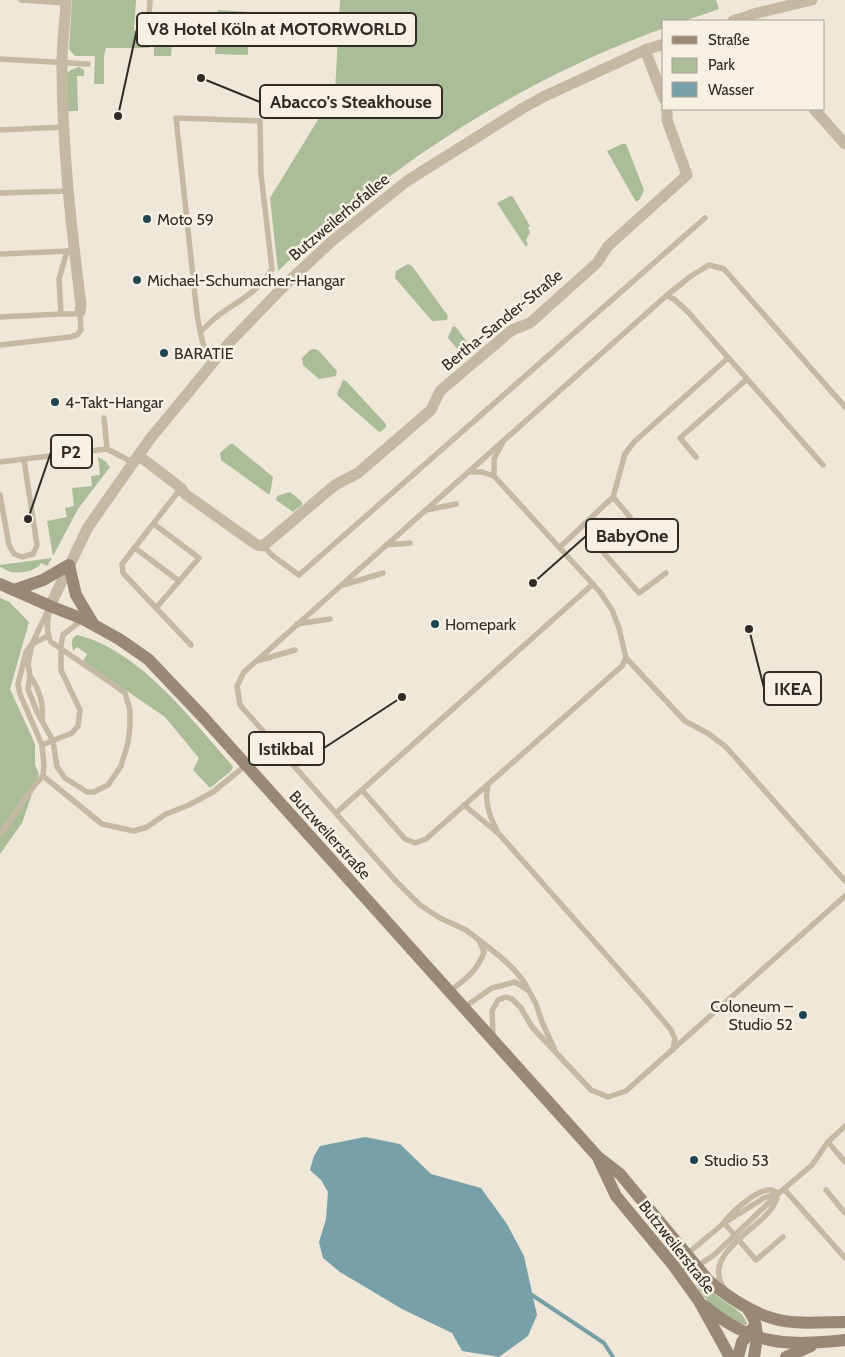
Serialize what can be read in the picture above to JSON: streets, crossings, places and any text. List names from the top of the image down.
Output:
{
  "streets": {
    "street": ["Butzweilerhofallee", "Bertha-Sander-Straße", "Butzweilerstraße"]
  },
  "crossings": [
    ["Butzweilerhofallee", "Butzweilerstraße"]
  ],
  "places": [
    "Abacco's Steakhouse",
    "V8 Hotel Köln at MOTORWORLD",
    "Moto 59",
    "Michael-Schumacher-Hangar",
    "BARATIE",
    "4-Takt-Hangar",
    "P2",
    "BabyOne",
    "Homepark",
    "IKEA",
    "Istikbal",
    "Coloneum – Studio 52",
    "Studio 53"
  ],
  "legend": ["Straße", "Park", "Wasser"]
}
